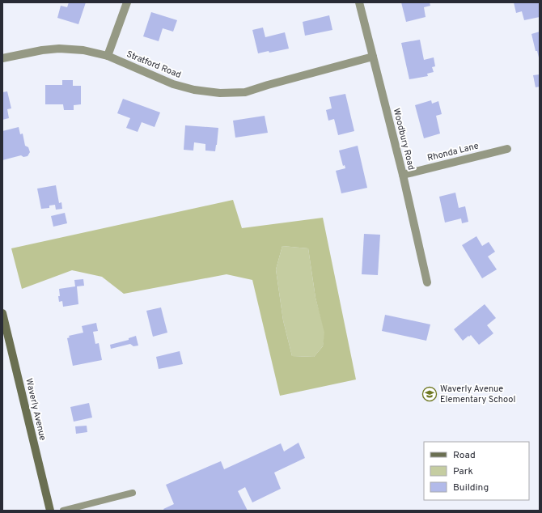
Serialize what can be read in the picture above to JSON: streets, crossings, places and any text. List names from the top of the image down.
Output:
{
  "streets": {
    "street": [
      "Stratford Road",
      "Woodbury Road",
      "Rhonda Lane",
      "Waverly Avenue"
    ]
  },
  "crossings": [
    ["Stratford Road", "Woodbury Road"],
    ["Woodbury Road", "Rhonda Lane"]
  ],
  "places": {
    "school or university": ["Waverly Avenue Elementary School"]
  },
  "legend": ["Road", "Park", "Building"]
}
